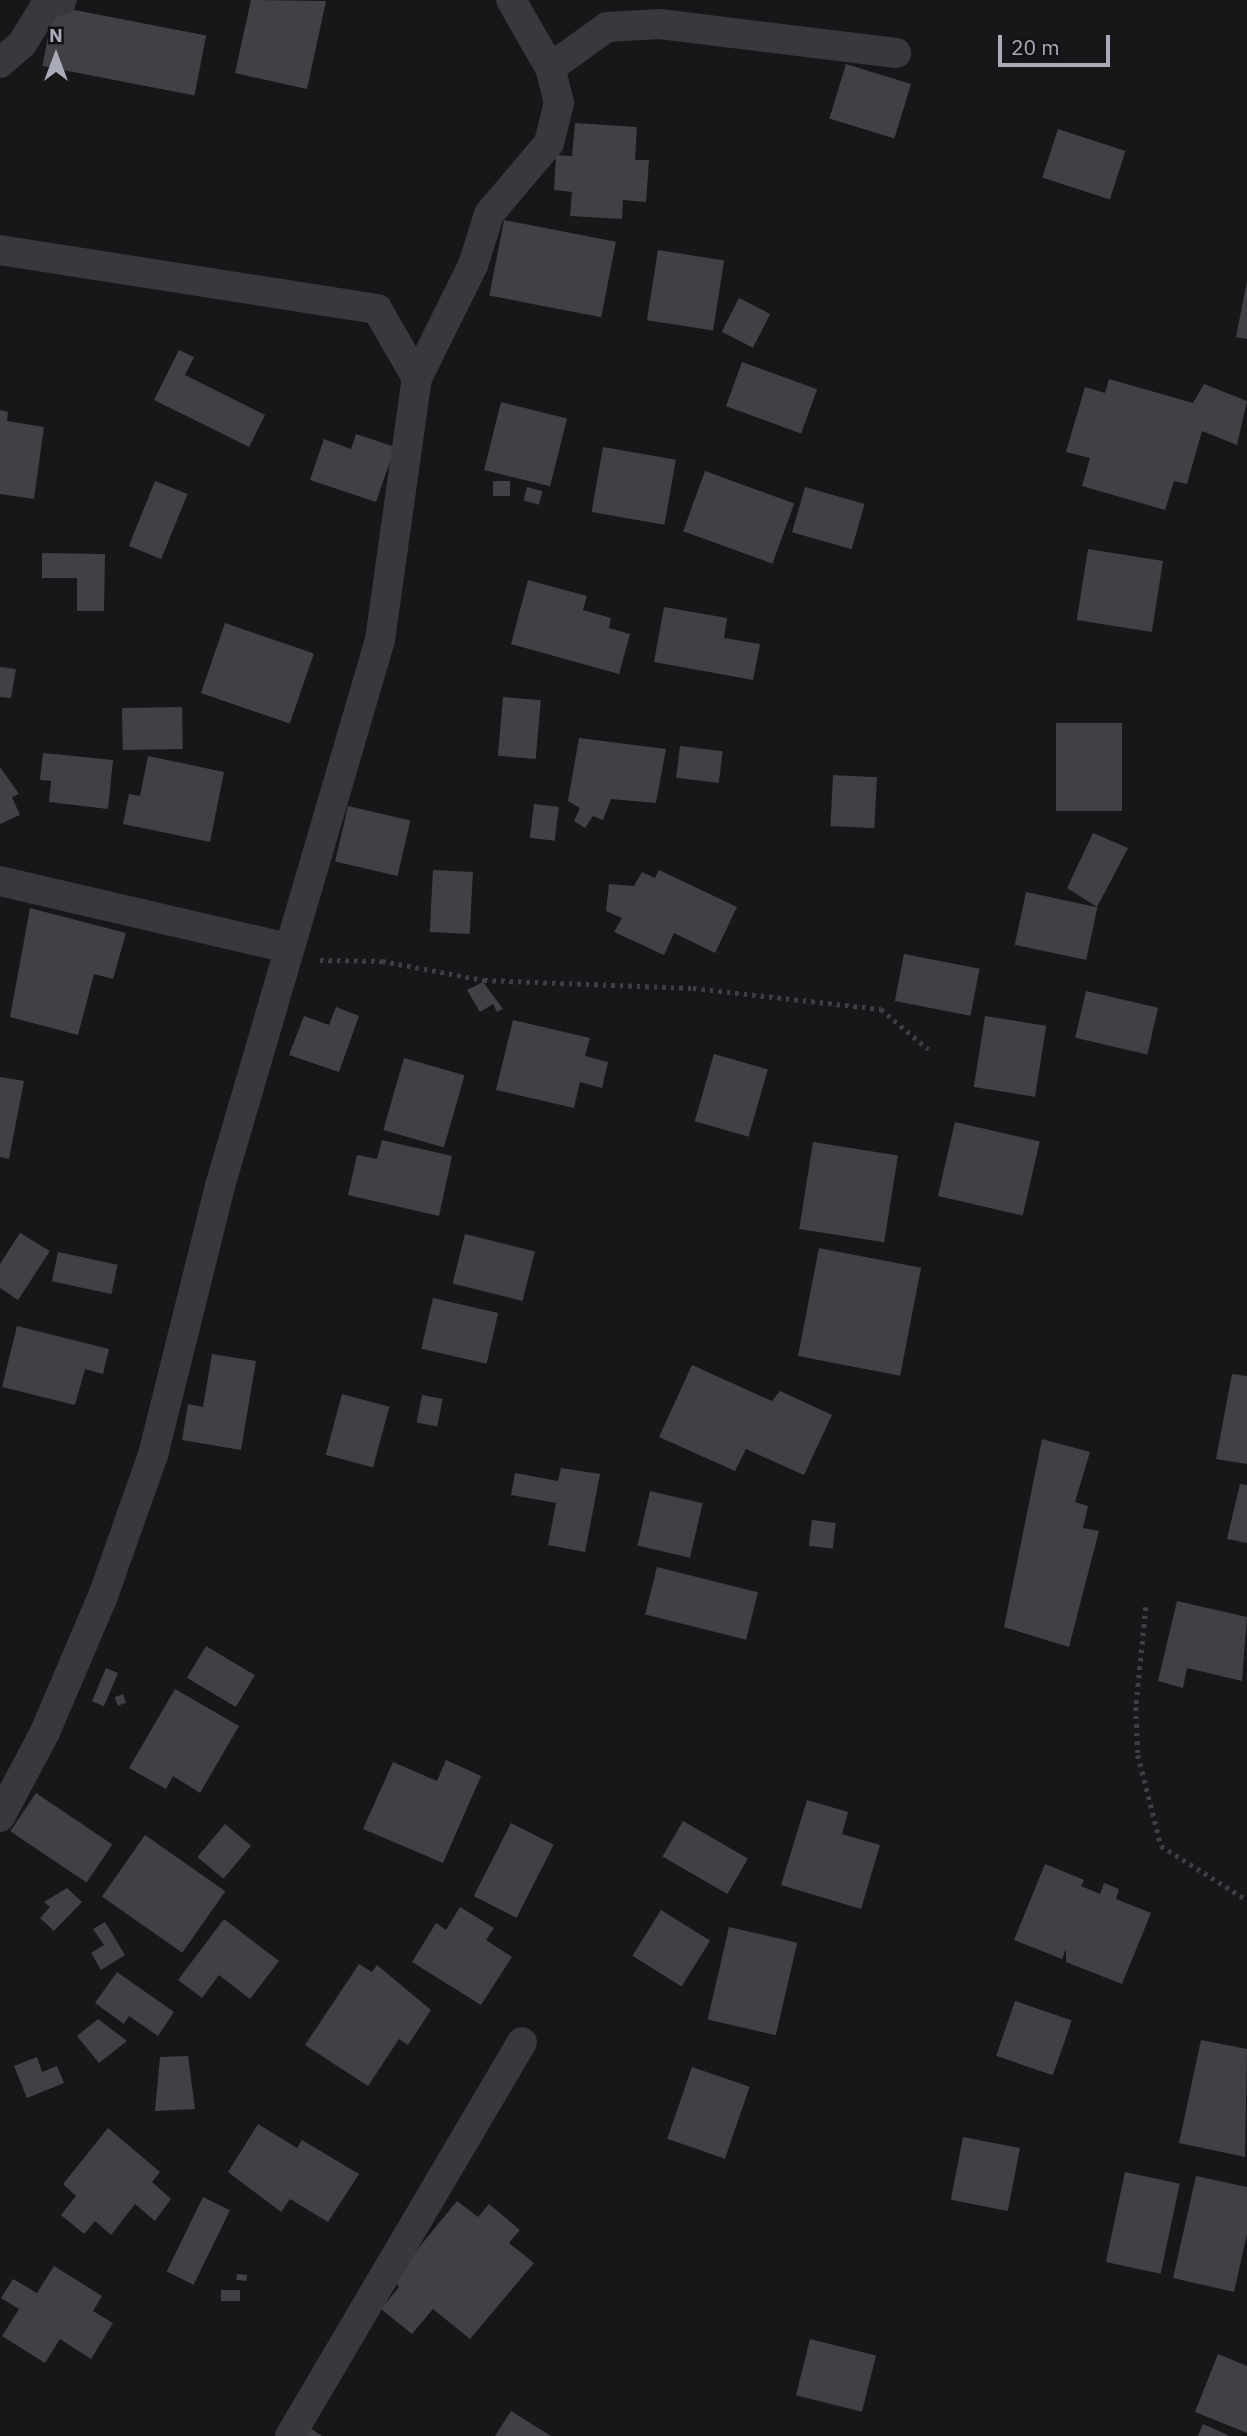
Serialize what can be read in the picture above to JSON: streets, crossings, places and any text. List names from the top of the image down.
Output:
{
  "scale_bar": "20 m",
  "north": "top"
}
